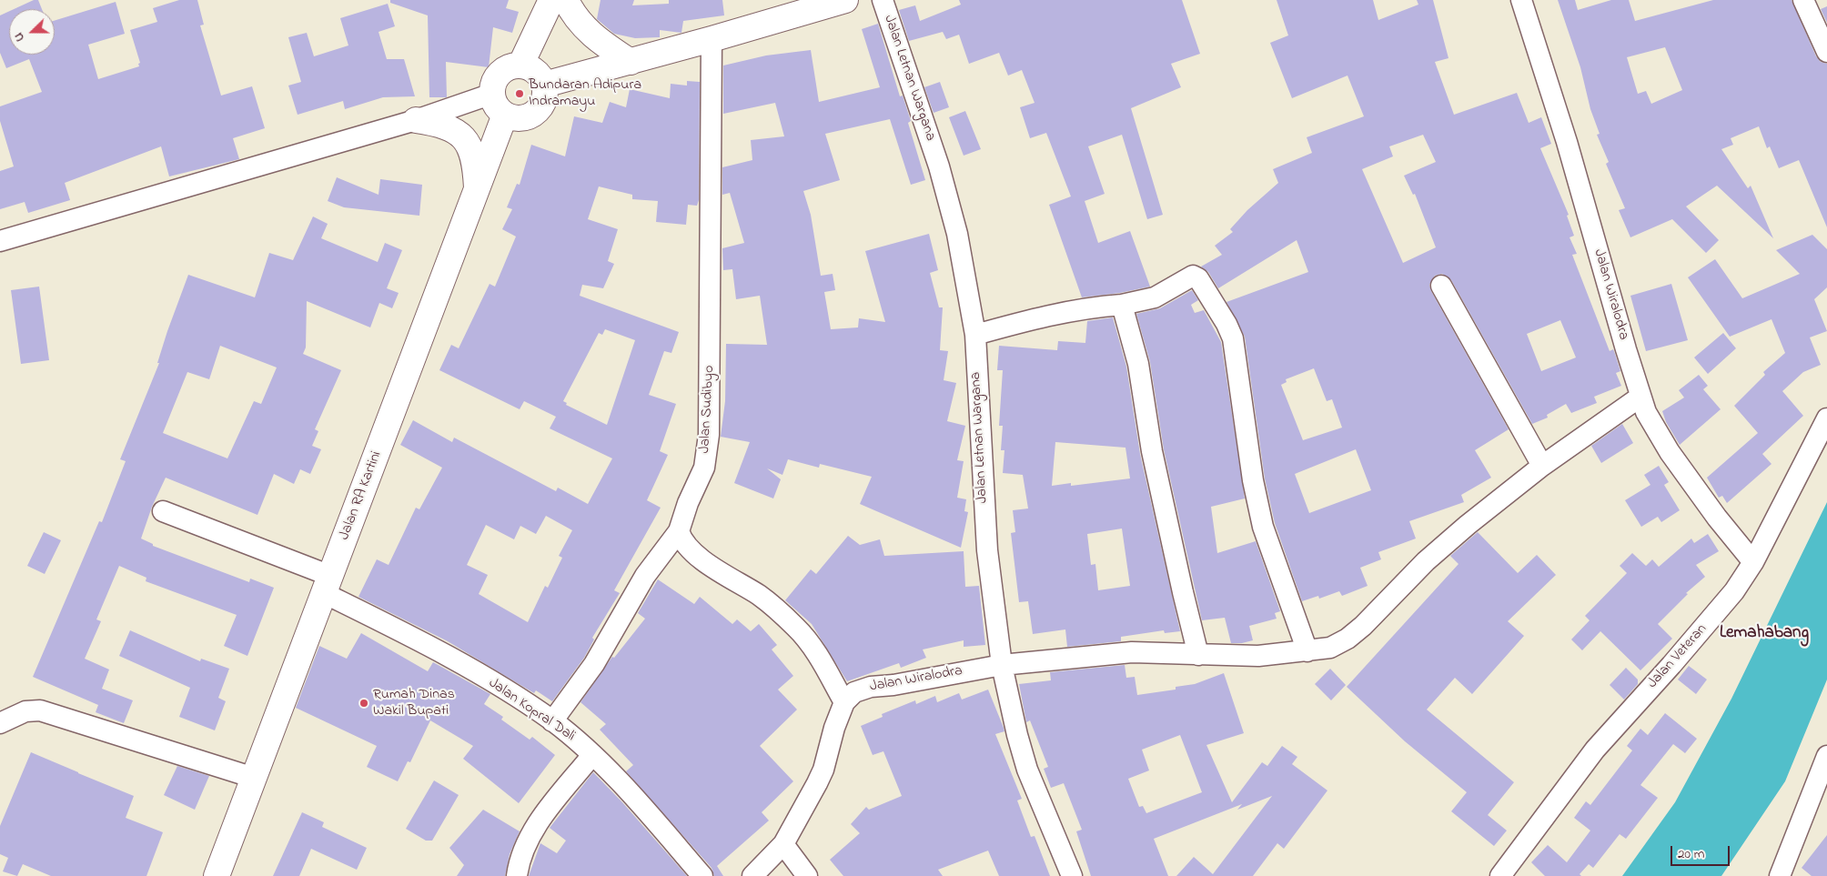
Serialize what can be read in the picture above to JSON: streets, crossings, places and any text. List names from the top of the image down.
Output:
{
  "streets": {
    "main road": ["Jalan RA Kartini"],
    "street": [
      "Jalan Letnan Wargana",
      "Jalan Wiralodra",
      "Jalan Sudibyo",
      "Jalan Veteran",
      "Jalan Kopral Dali"
    ]
  },
  "crossings": [
    ["Jalan Letnan Wargana", "Jalan Wiralodra"],
    ["Jalan Wiralodra", "Jalan Veteran"],
    ["Jalan Sudibyo", "Jalan Kopral Dali"],
    ["Jalan RA Kartini", "Jalan Kopral Dali"]
  ],
  "districts": ["Lemahabang"],
  "places": ["Bundaran Adipura Indramayu", "Rumah Dinas Wakil Bupati"],
  "scale_bar": "20 m",
  "north": "left"
}
